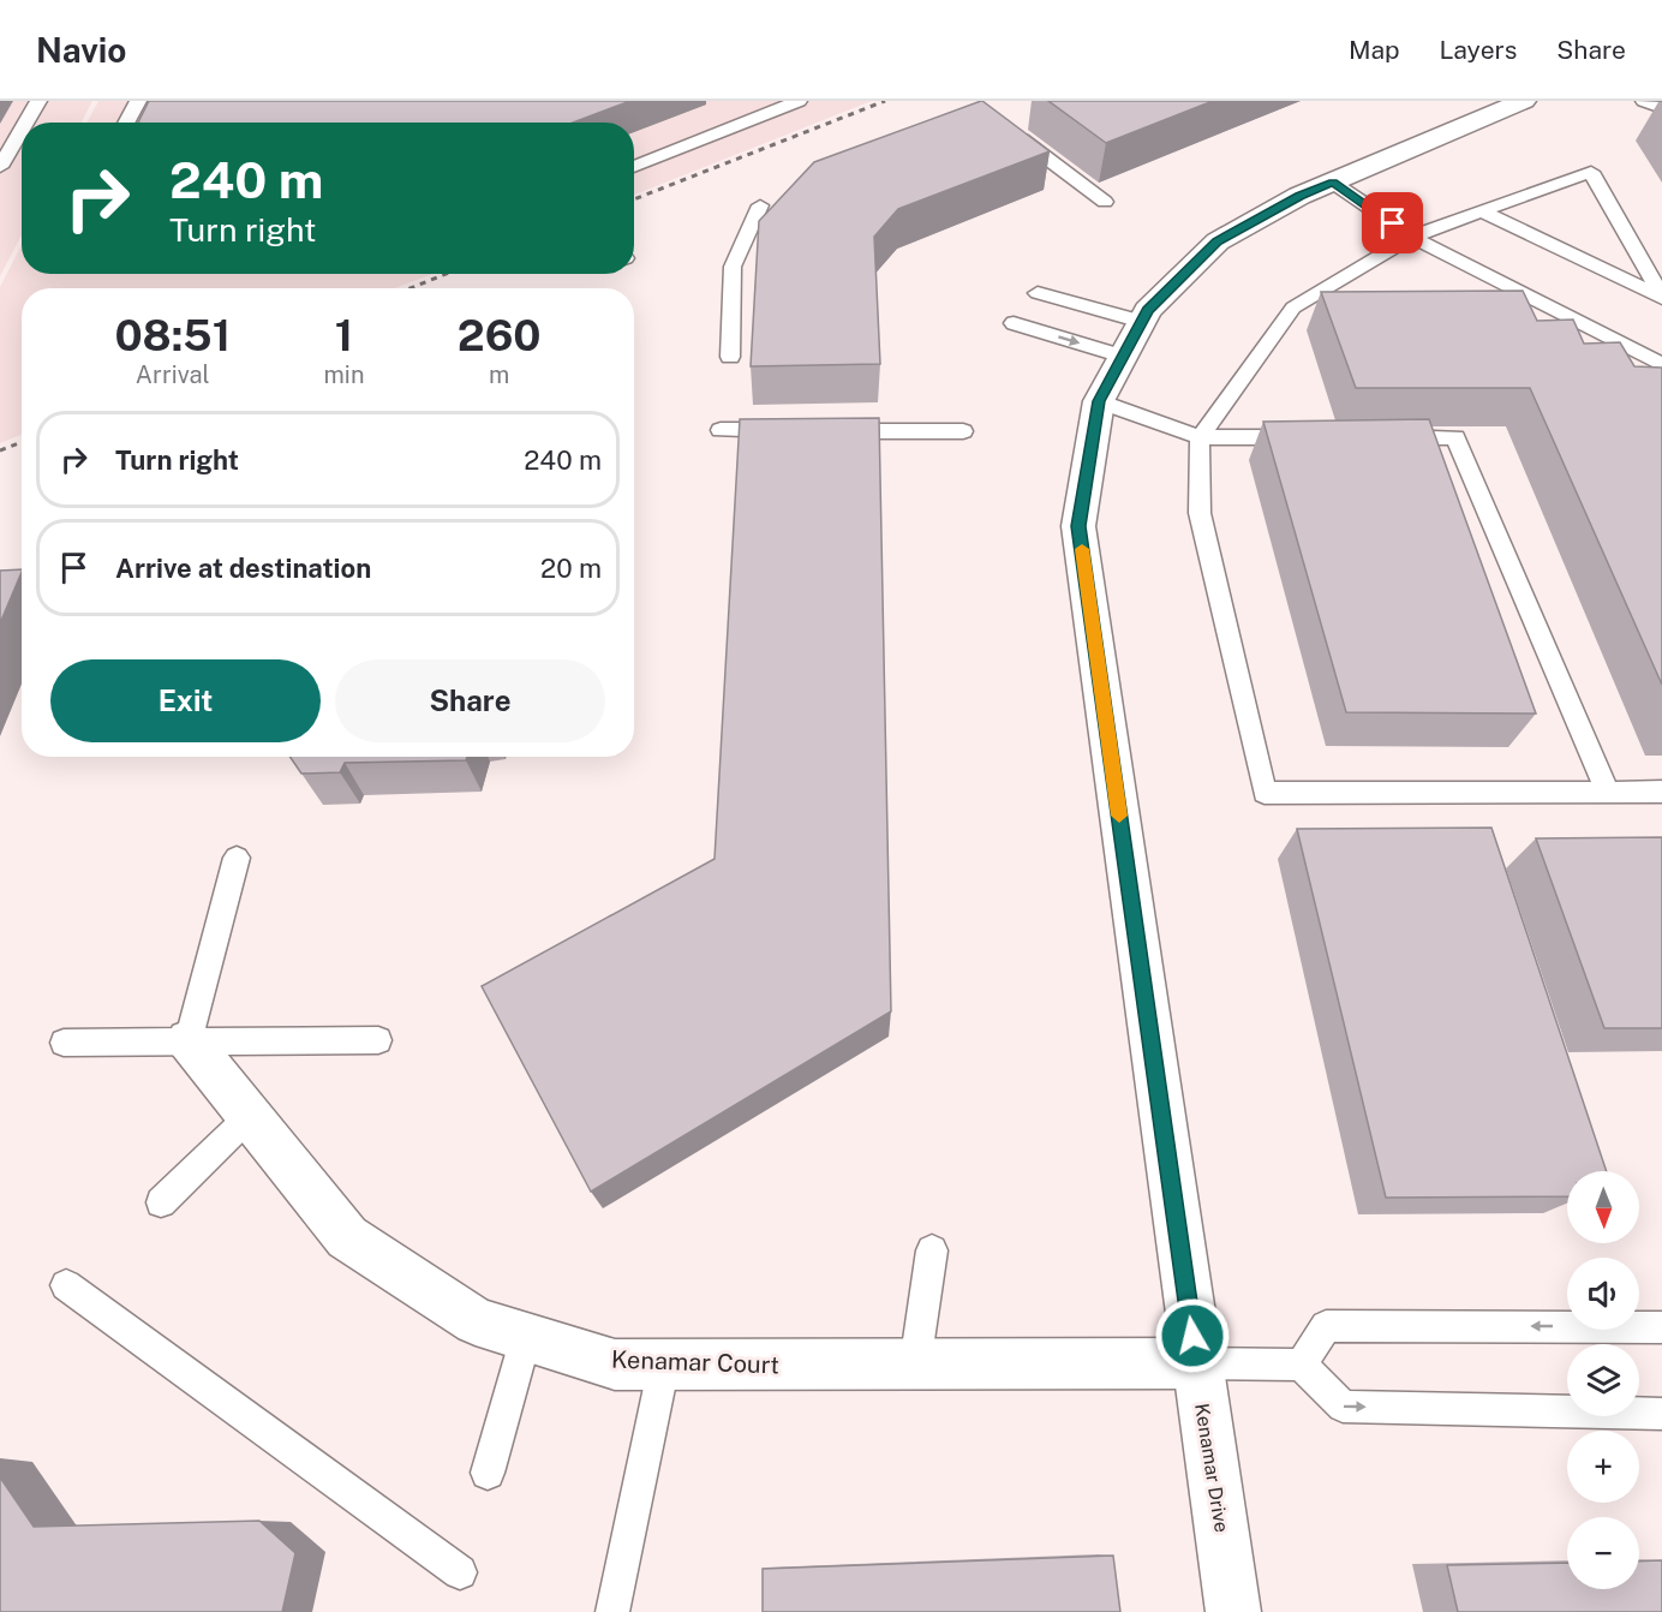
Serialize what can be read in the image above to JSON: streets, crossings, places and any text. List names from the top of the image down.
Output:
{
  "streets": {
    "street": ["Kenamar Court", "Kenamar Drive"]
  },
  "crossings": [
    ["Kenamar Court", "Kenamar Drive"]
  ],
  "north": "bottom",
  "page": {
    "header": "Navio",
    "nav": ["Map", "Layers", "Share"],
    "turn": ["240 m", "Turn right"],
    "eta": [
      "08:51",
      "Arrival",
      "1",
      "min",
      "260",
      "m"
    ],
    "list": [
      {
        "name": "Turn right",
        "value": "240 m"
      },
      {
        "name": "Arrive at destination",
        "value": "20 m"
      }
    ],
    "buttons": ["Exit", "Share"],
    "map_buttons": ["+", "−"]
  }
}
